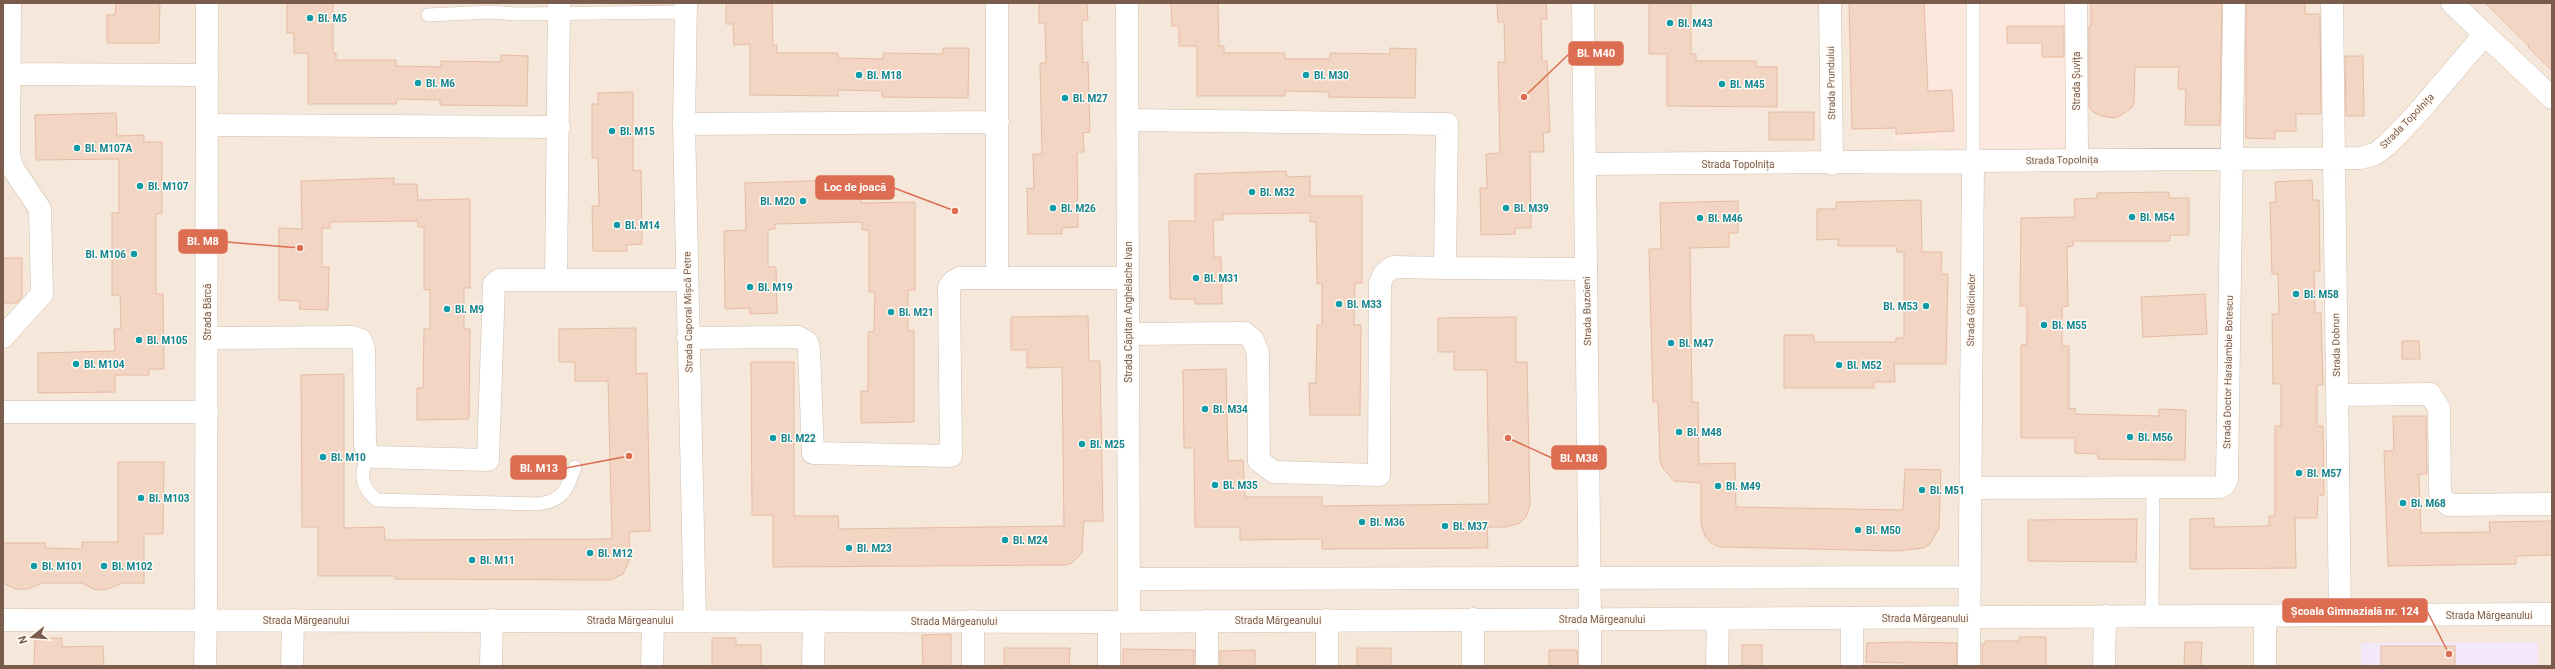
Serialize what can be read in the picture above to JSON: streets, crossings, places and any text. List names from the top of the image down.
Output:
{
  "streets": {
    "street": [
      "Strada Șuvița",
      "Strada Prundului",
      "Strada Topolnița",
      "Strada Glicinelor",
      "Strada Buzoieni",
      "Strada Bârcă",
      "Strada Caporal Mișcă Petre",
      "Strada Căpitan Anghelache Ivan",
      "Strada Dobrun",
      "Strada Doctor Haralambie Botescu",
      "Strada Mărgeanului"
    ]
  },
  "crossings": [
    ["Strada Șuvița", "Strada Topolnița"],
    ["Strada Prundului", "Strada Topolnița"],
    ["Strada Topolnița", "Strada Glicinelor"],
    ["Strada Topolnița", "Strada Buzoieni"],
    ["Strada Topolnița", "Strada Dobrun"],
    ["Strada Topolnița", "Strada Doctor Haralambie Botescu"],
    ["Strada Glicinelor", "Strada Doctor Haralambie Botescu"],
    ["Strada Glicinelor", "Strada Mărgeanului"],
    ["Strada Buzoieni", "Strada Mărgeanului"],
    ["Strada Bârcă", "Strada Mărgeanului"],
    ["Strada Caporal Mișcă Petre", "Strada Mărgeanului"],
    ["Strada Căpitan Anghelache Ivan", "Strada Mărgeanului"],
    ["Strada Dobrun", "Strada Mărgeanului"]
  ],
  "places": [
    "Bl. M5",
    "Bl. M43",
    "Bl. M18",
    "Bl. M30",
    "Bl. M6",
    "Bl. M45",
    "Bl. M40",
    "Bl. M27",
    "Bl. M15",
    "Bl. M107A",
    "Bl. M107",
    "Bl. M32",
    "Bl. M20",
    "Bl. M26",
    "Bl. M39",
    "Loc de joacă",
    "Bl. M54",
    "Bl. M46",
    "Bl. M14",
    "Bl. M8",
    "Bl. M106",
    "Bl. M31",
    "Bl. M19",
    "Bl. M58",
    "Bl. M33",
    "Bl. M53",
    "Bl. M9",
    "Bl. M21",
    "Bl. M55",
    "Bl. M105",
    "Bl. M47",
    "Bl. M104",
    "Bl. M52",
    "Bl. M34",
    "Bl. M48",
    "Bl. M56",
    "Bl. M22",
    "Bl. M38",
    "Bl. M25",
    "Bl. M13",
    "Bl. M10",
    "Bl. M57",
    "Bl. M35",
    "Bl. M49",
    "Bl. M51",
    "Bl. M103",
    "Bl. M68",
    "Bl. M36",
    "Bl. M37",
    "Bl. M50",
    "Bl. M24",
    "Bl. M23",
    "Bl. M12",
    "Bl. M11",
    "Bl. M101",
    "Bl. M102",
    "Școala Gimnazială nr. 124"
  ],
  "north": "left"
}
